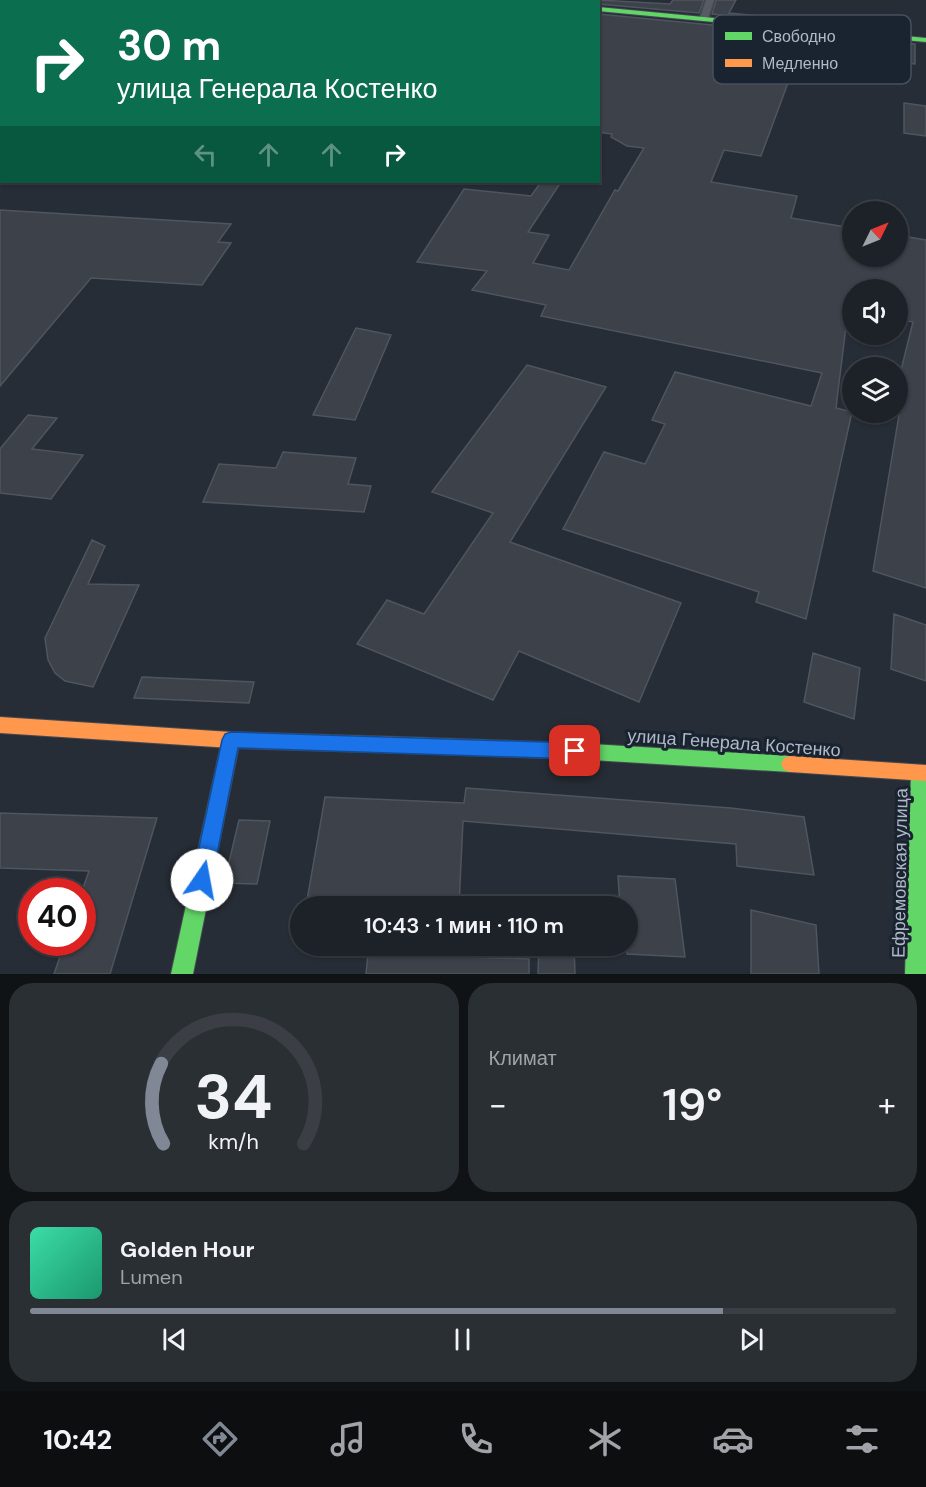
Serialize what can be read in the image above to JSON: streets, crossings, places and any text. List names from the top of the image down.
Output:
{
  "streets": {
    "street": ["улица Генерала Костенко", "Ефремовская улица"]
  },
  "crossings": [
    ["улица Генерала Костенко", "Ефремовская улица"]
  ],
  "legend": ["Свободно", "Медленно"],
  "north": "top right",
  "page": {
    "turn": ["30 m", "улица Генерала Костенко"],
    "limit": "40",
    "trip": "10:43 · 1 мин · 110 m",
    "tile": "Климат",
    "heat": ["−", "19°", "+"],
    "song": ["Golden Hour", "Lumen"],
    "tabs": "10:42",
    "gauge": ["34", "km/h"]
  }
}
